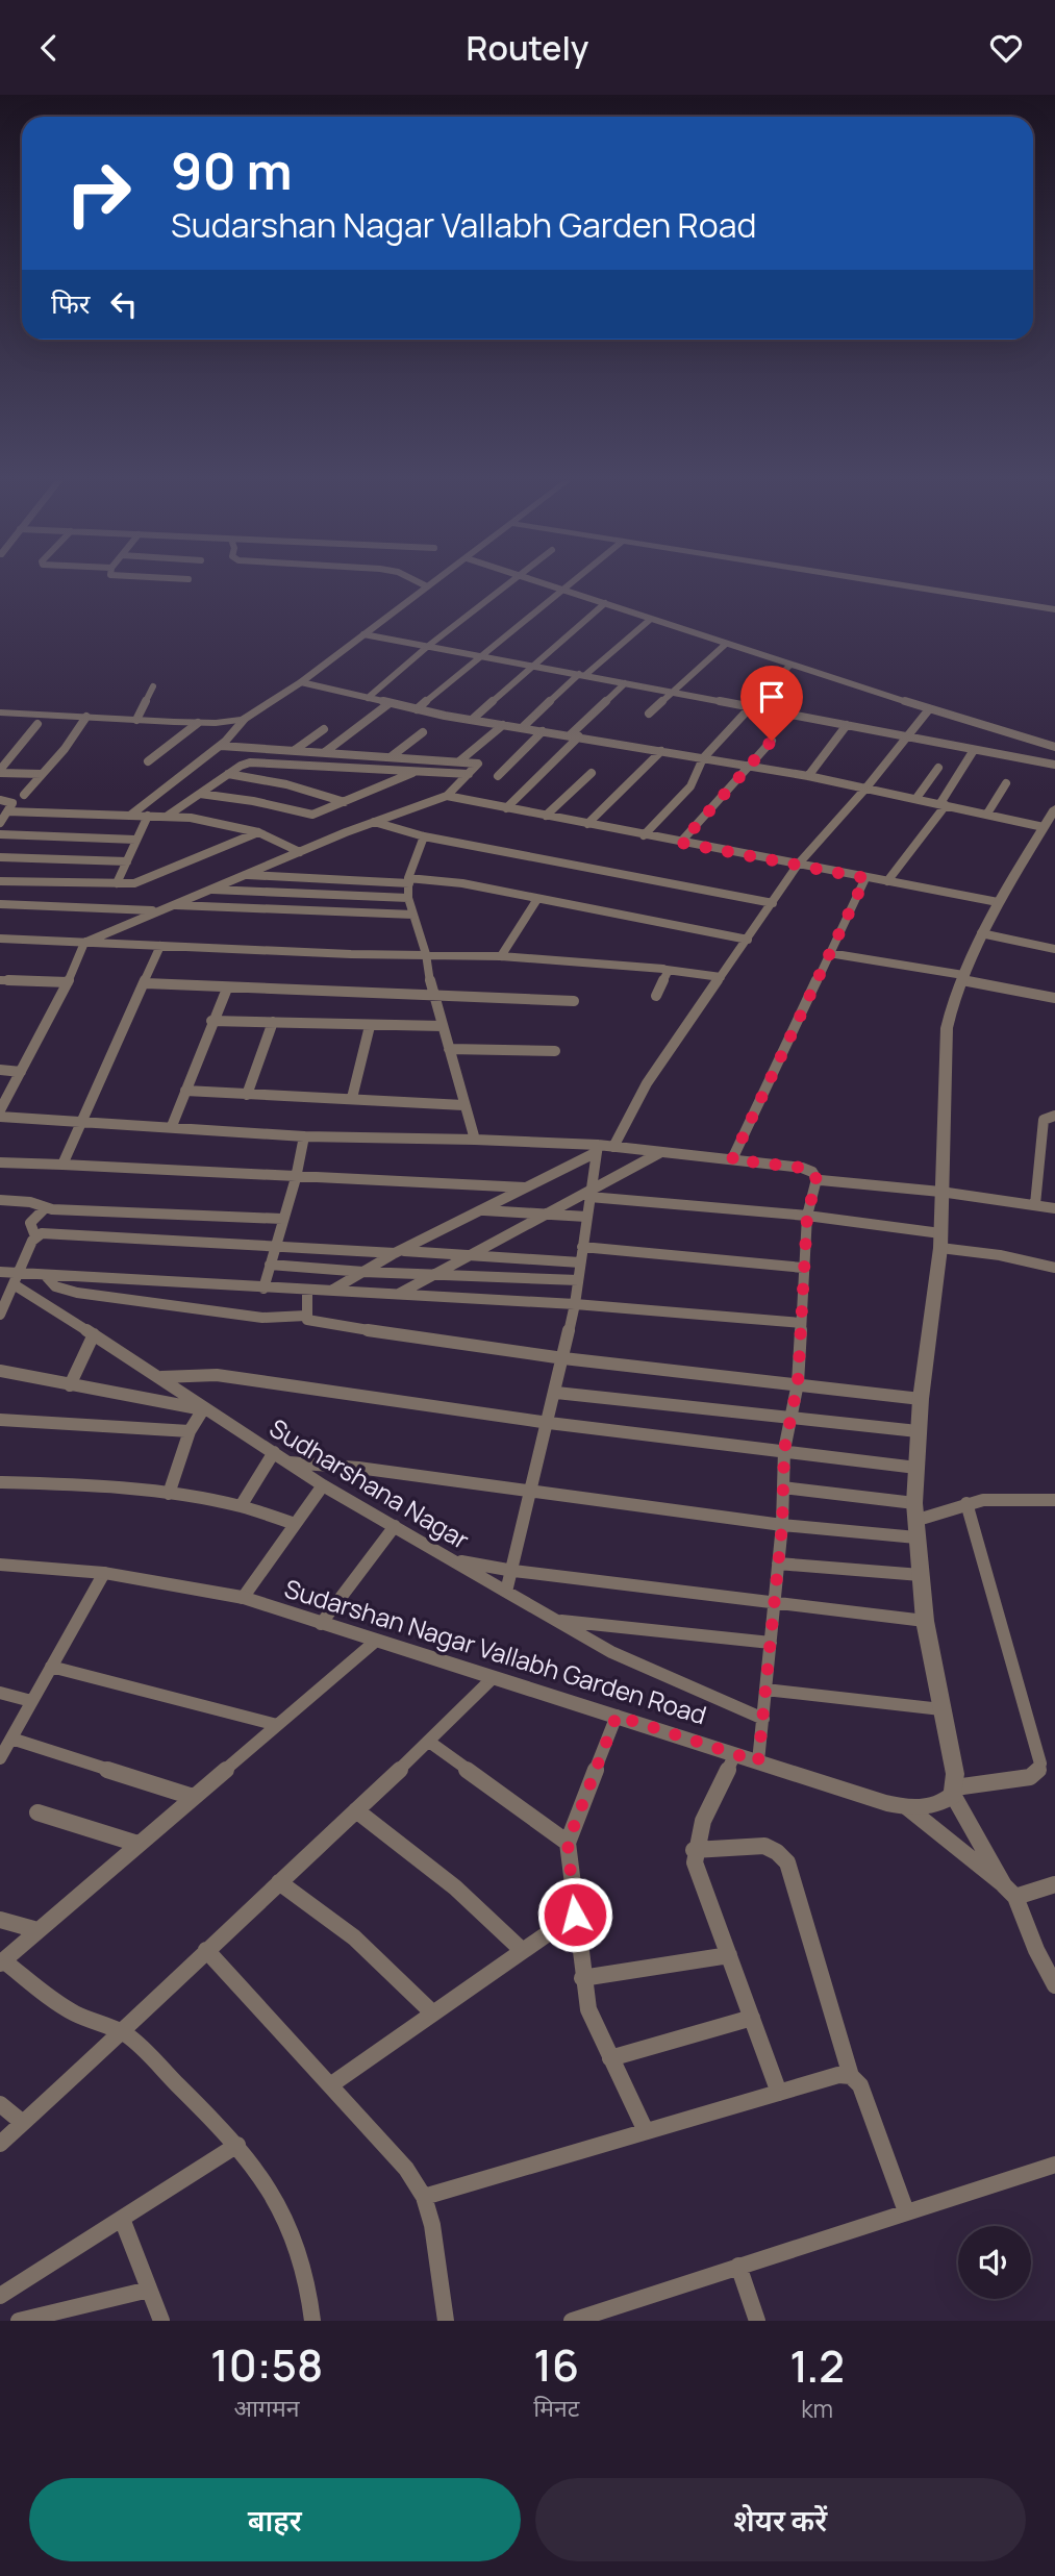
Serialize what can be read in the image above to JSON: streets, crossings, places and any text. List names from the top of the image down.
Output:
{
  "streets": {
    "street": ["Sudharshana Nagar", "Sudarshan Nagar Vallabh Garden Road"]
  },
  "page": {
    "header": "Routely",
    "turn": ["90 m", "Sudarshan Nagar Vallabh Garden Road"],
    "then": "फिर",
    "eta": [
      "10:58",
      "आगमन",
      "16",
      "मिनट",
      "1.2",
      "km"
    ],
    "buttons": ["बाहर", "शेयर करें"]
  }
}
